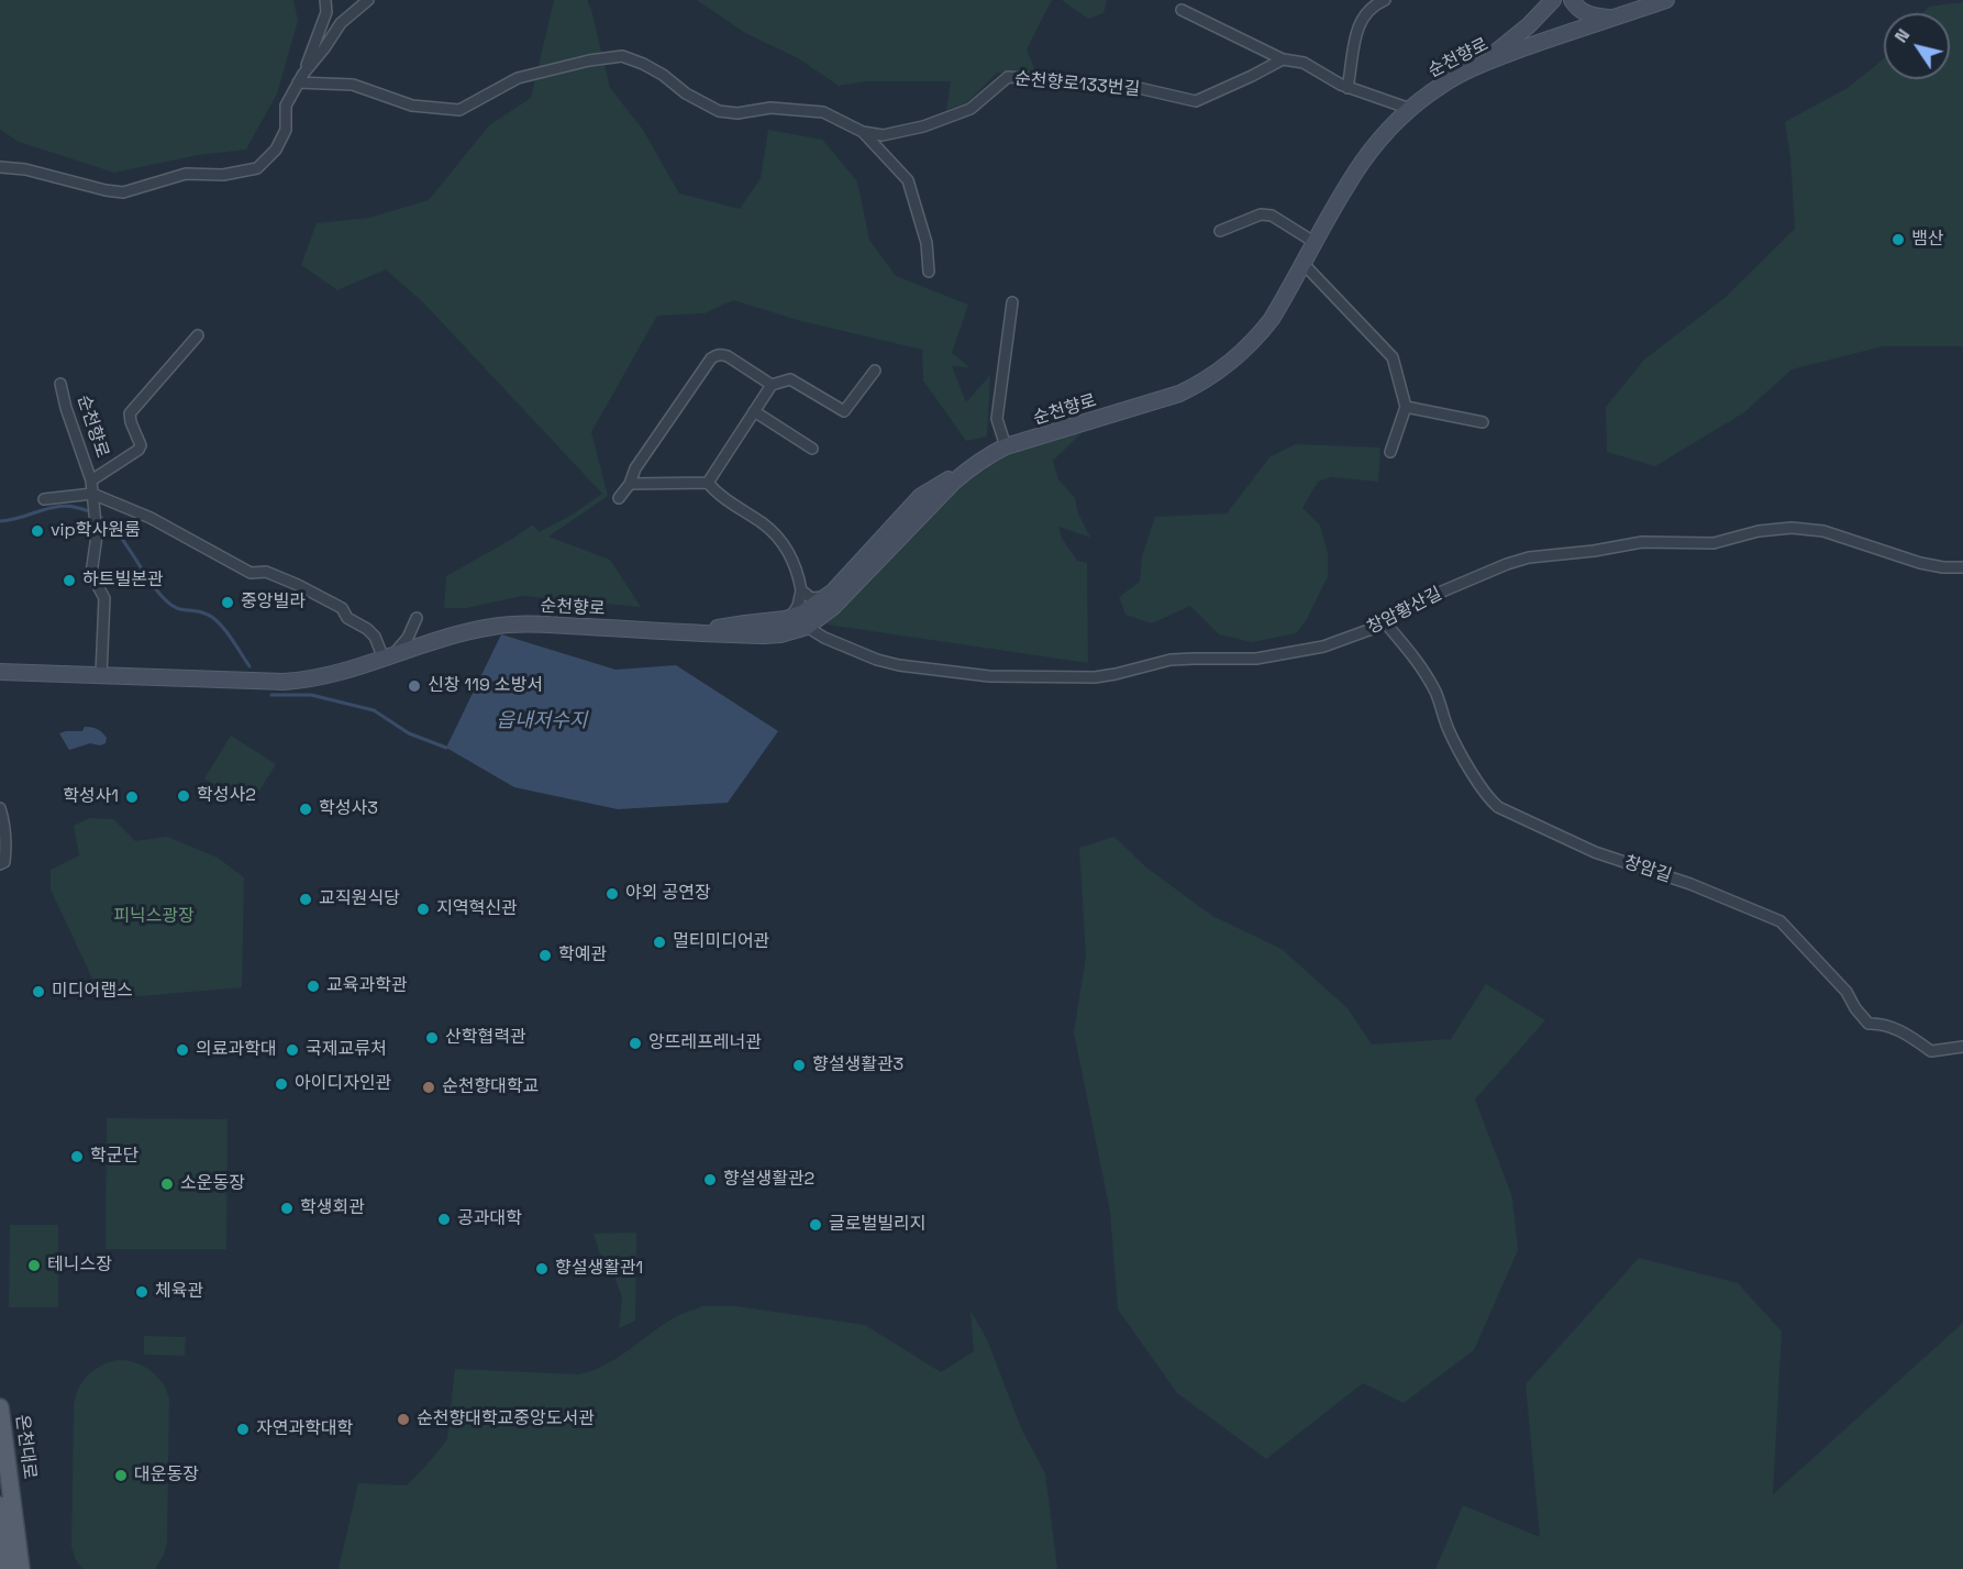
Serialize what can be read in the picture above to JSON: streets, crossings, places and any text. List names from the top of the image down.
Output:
{
  "streets": {
    "main road": ["순천향로", "온천대로"],
    "street": ["순천향로133번길", "창암황산길", "창암길"]
  },
  "crossings": [
    ["순천향로", "창암황산길"],
    ["창암황산길", "창암길"]
  ],
  "water": ["읍내저수지"],
  "parks": ["피닉스광장"],
  "places": [
    "뱀산",
    "vip학사원룸",
    "하트빌본관",
    "중앙빌라",
    "신창 119 소방서",
    "학성사2",
    "학성사1",
    "학성사3",
    "야외 공연장",
    "교직원식당",
    "지역혁신관",
    "멀티미디어관",
    "학예관",
    "교육과학관",
    "미디어랩스",
    "산학협력관",
    "앙뜨레프레너관",
    "의료과학대",
    "국제교류처",
    "향설생활관3",
    "아이디자인관",
    "순천향대학교",
    "학군단",
    "향설생활관2",
    "소운동장",
    "학생회관",
    "공과대학",
    "글로벌빌리지",
    "테니스장",
    "향설생활관1",
    "체육관",
    "순천향대학교중앙도서관",
    "자연과학대학",
    "대운동장"
  ],
  "north": "top left"
}
